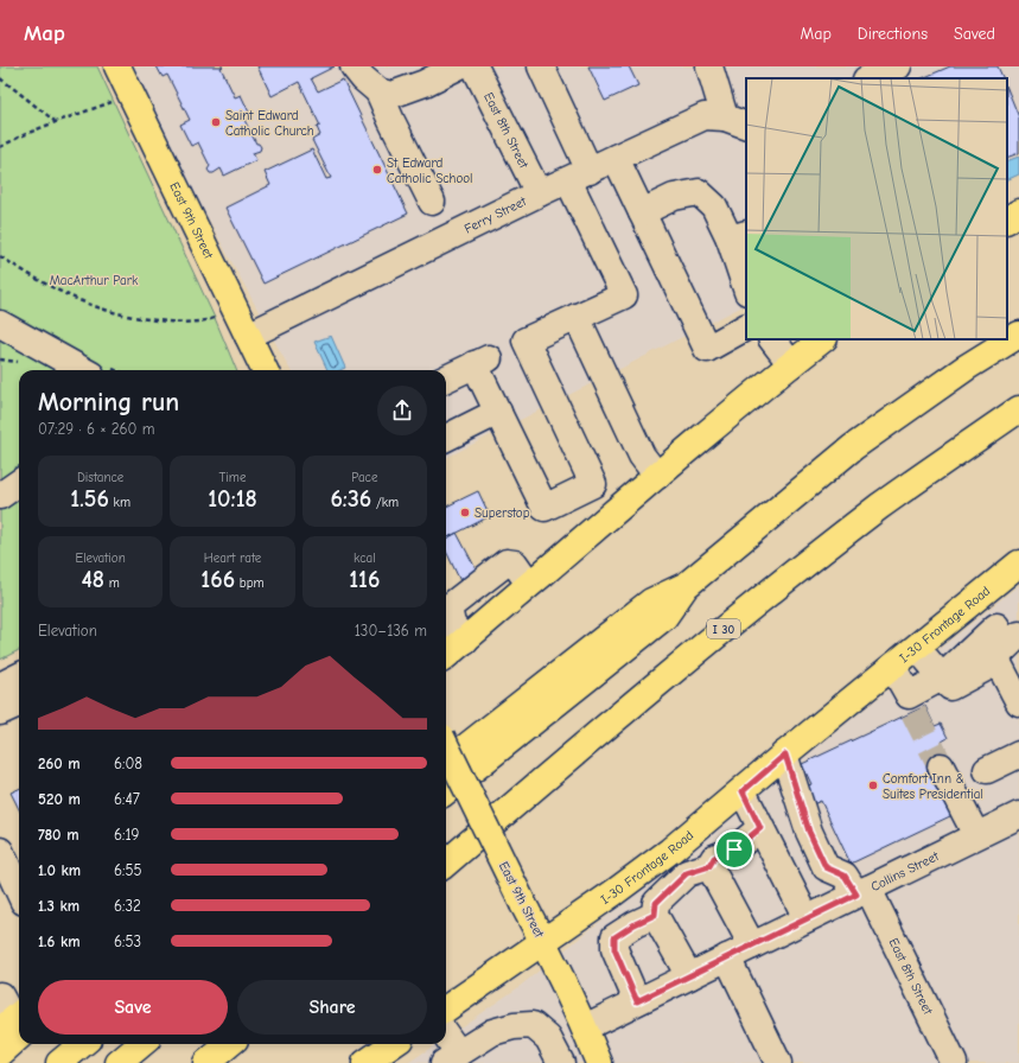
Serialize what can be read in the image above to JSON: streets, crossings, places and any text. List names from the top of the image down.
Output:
{
  "streets": {
    "main road": ["East 9th Street", "I-30 Frontage Road", "I 30"],
    "street": ["East 8th Street", "Ferry Street", "Collins Street"]
  },
  "crossings": [
    ["East 8th Street", "Ferry Street"],
    ["East 8th Street", "I-30 Frontage Road"],
    ["East 8th Street", "Collins Street"],
    ["Ferry Street", "East 9th Street"],
    ["East 9th Street", "I-30 Frontage Road"],
    ["East 9th Street", "Collins Street"]
  ],
  "parks": ["MacArthur Park"],
  "places": [
    "Saint Edward Catholic Church",
    "St Edward Catholic School",
    "Superstop",
    "Comfort Inn & Suites Presidential"
  ],
  "page": {
    "header": "Map",
    "nav": ["Map", "Directions", "Saved"],
    "heading": ["Morning run", "07:29 · 6 × 260 m"],
    "stats": [
      ["Distance", "1.56 km"],
      ["Time", "10:18"],
      ["Pace", "6:36 /km"],
      ["Elevation", "48 m"],
      ["Heart rate", "166 bpm"],
      ["kcal", "116"]
    ],
    "chart": ["Elevation", "130–136 m"],
    "list": [
      {
        "name": "260 m",
        "note": "6:08"
      },
      {
        "name": "520 m",
        "note": "6:47"
      },
      {
        "name": "780 m",
        "note": "6:19"
      },
      {
        "name": "1.0 km",
        "note": "6:55"
      },
      {
        "name": "1.3 km",
        "note": "6:32"
      },
      {
        "name": "1.6 km",
        "note": "6:53"
      }
    ],
    "buttons": ["Save", "Share"]
  }
}
